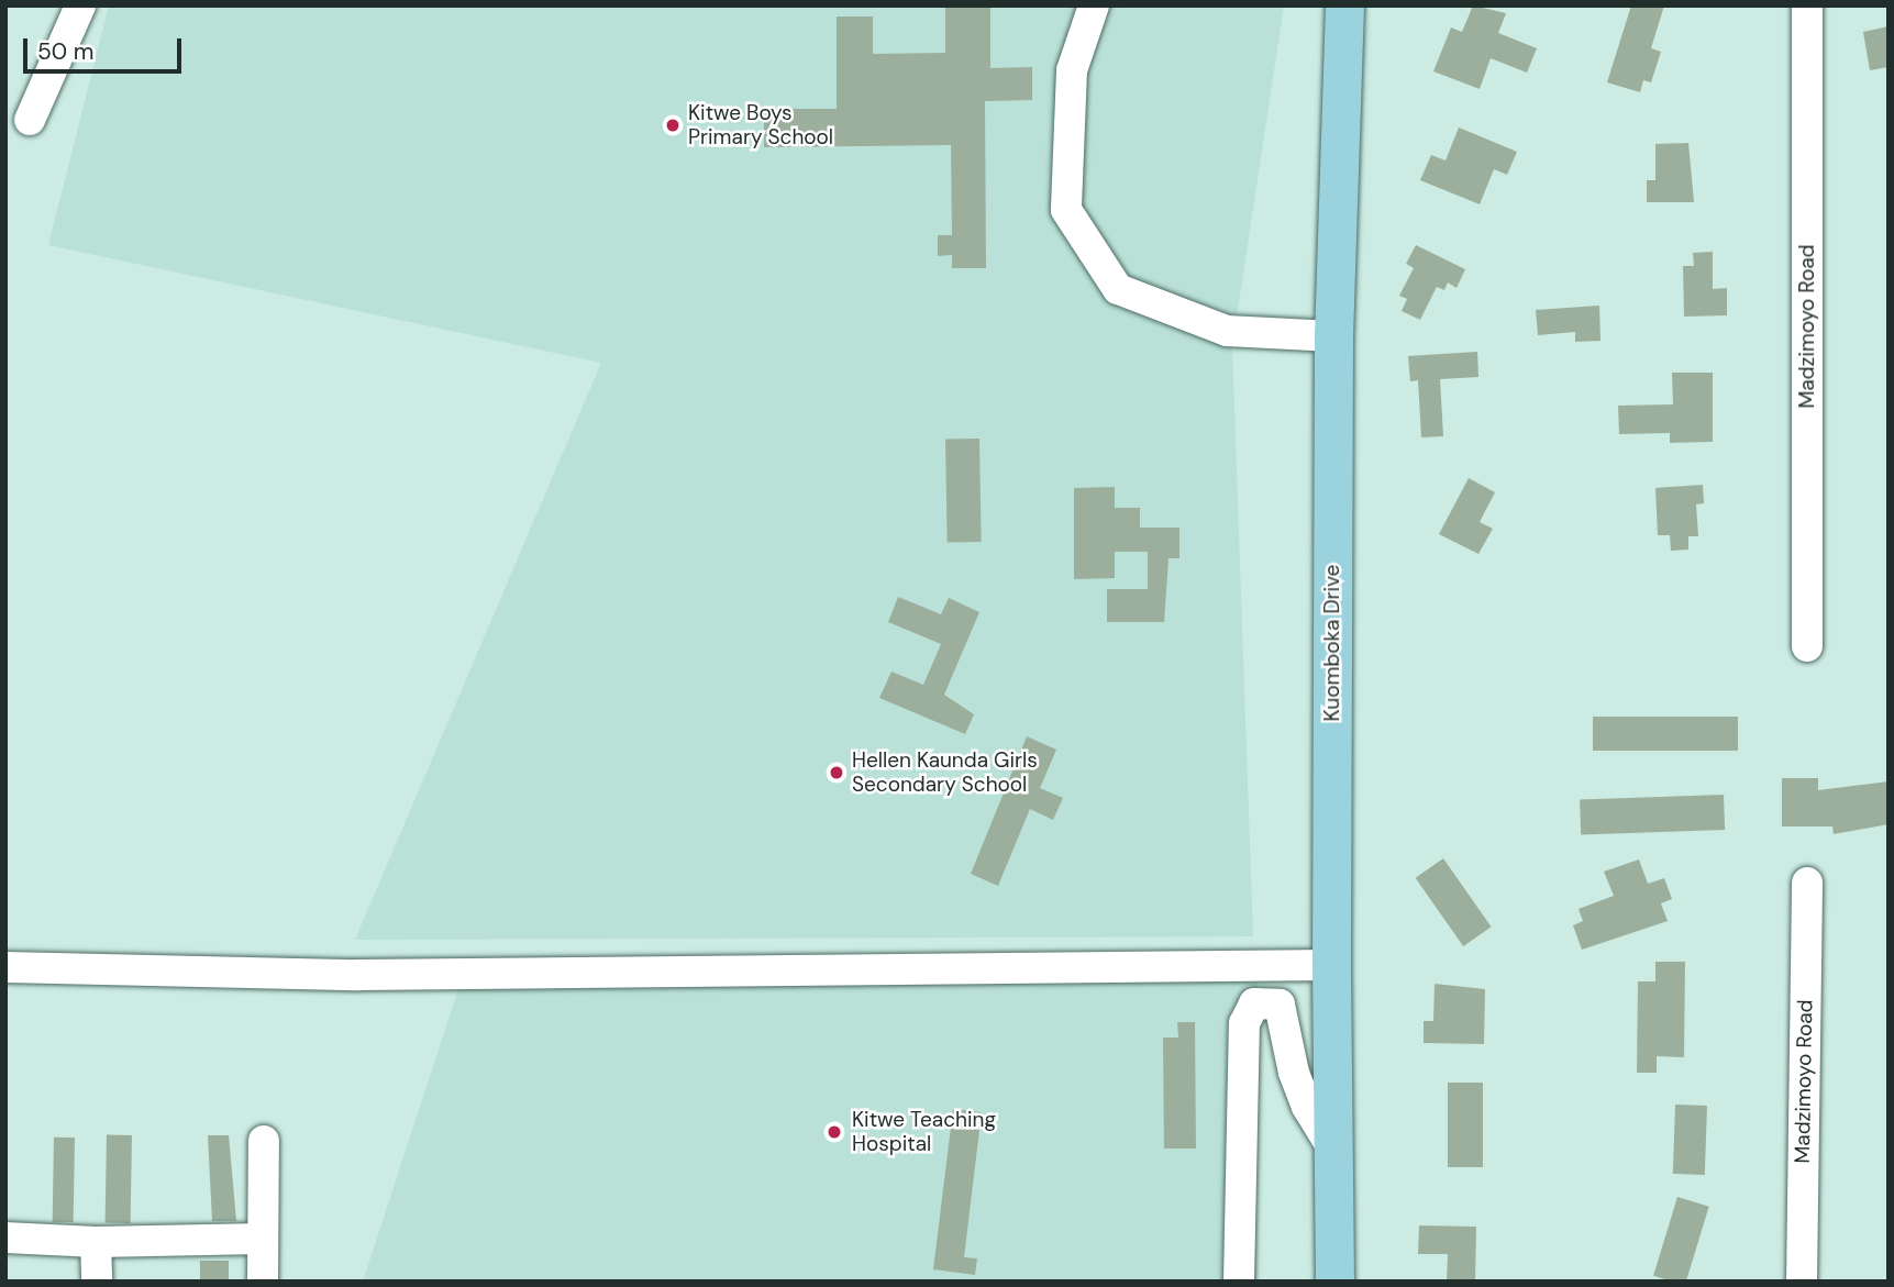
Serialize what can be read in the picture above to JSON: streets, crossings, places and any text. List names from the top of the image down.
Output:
{
  "streets": {
    "main road": ["Kuomboka Drive"],
    "street": ["Madzimoyo Road"]
  },
  "places": ["Kitwe Boys Primary School", "Hellen Kaunda Girls Secondary School", "Kitwe Teaching Hospital"],
  "scale_bar": "50 m"
}
